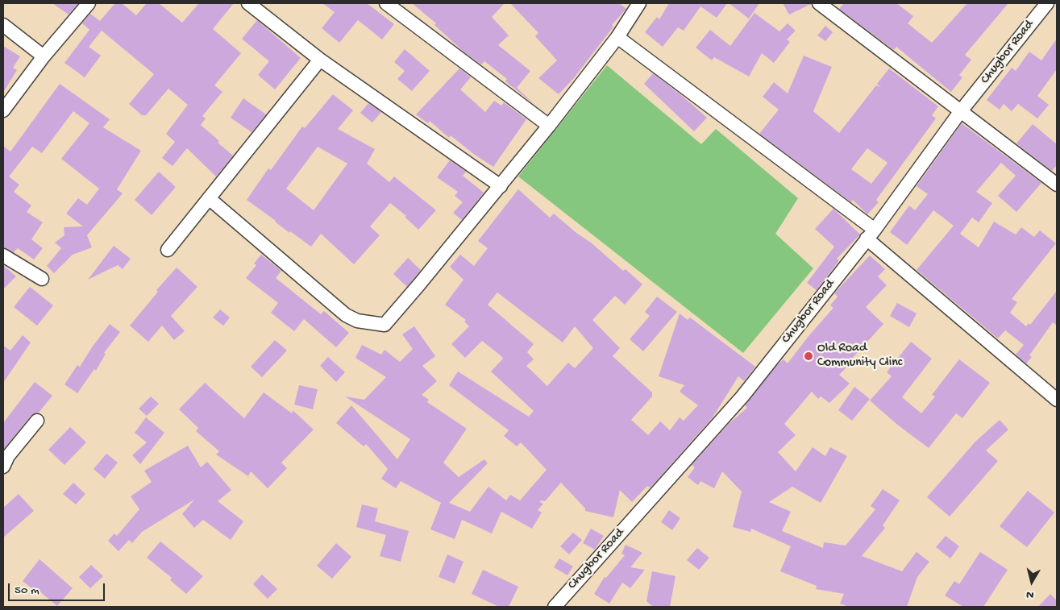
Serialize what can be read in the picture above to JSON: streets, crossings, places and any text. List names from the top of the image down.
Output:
{
  "streets": {
    "street": ["Chugbor Road"]
  },
  "places": ["Old Road Community Clinc"],
  "scale_bar": "50 m",
  "north": "bottom"
}
